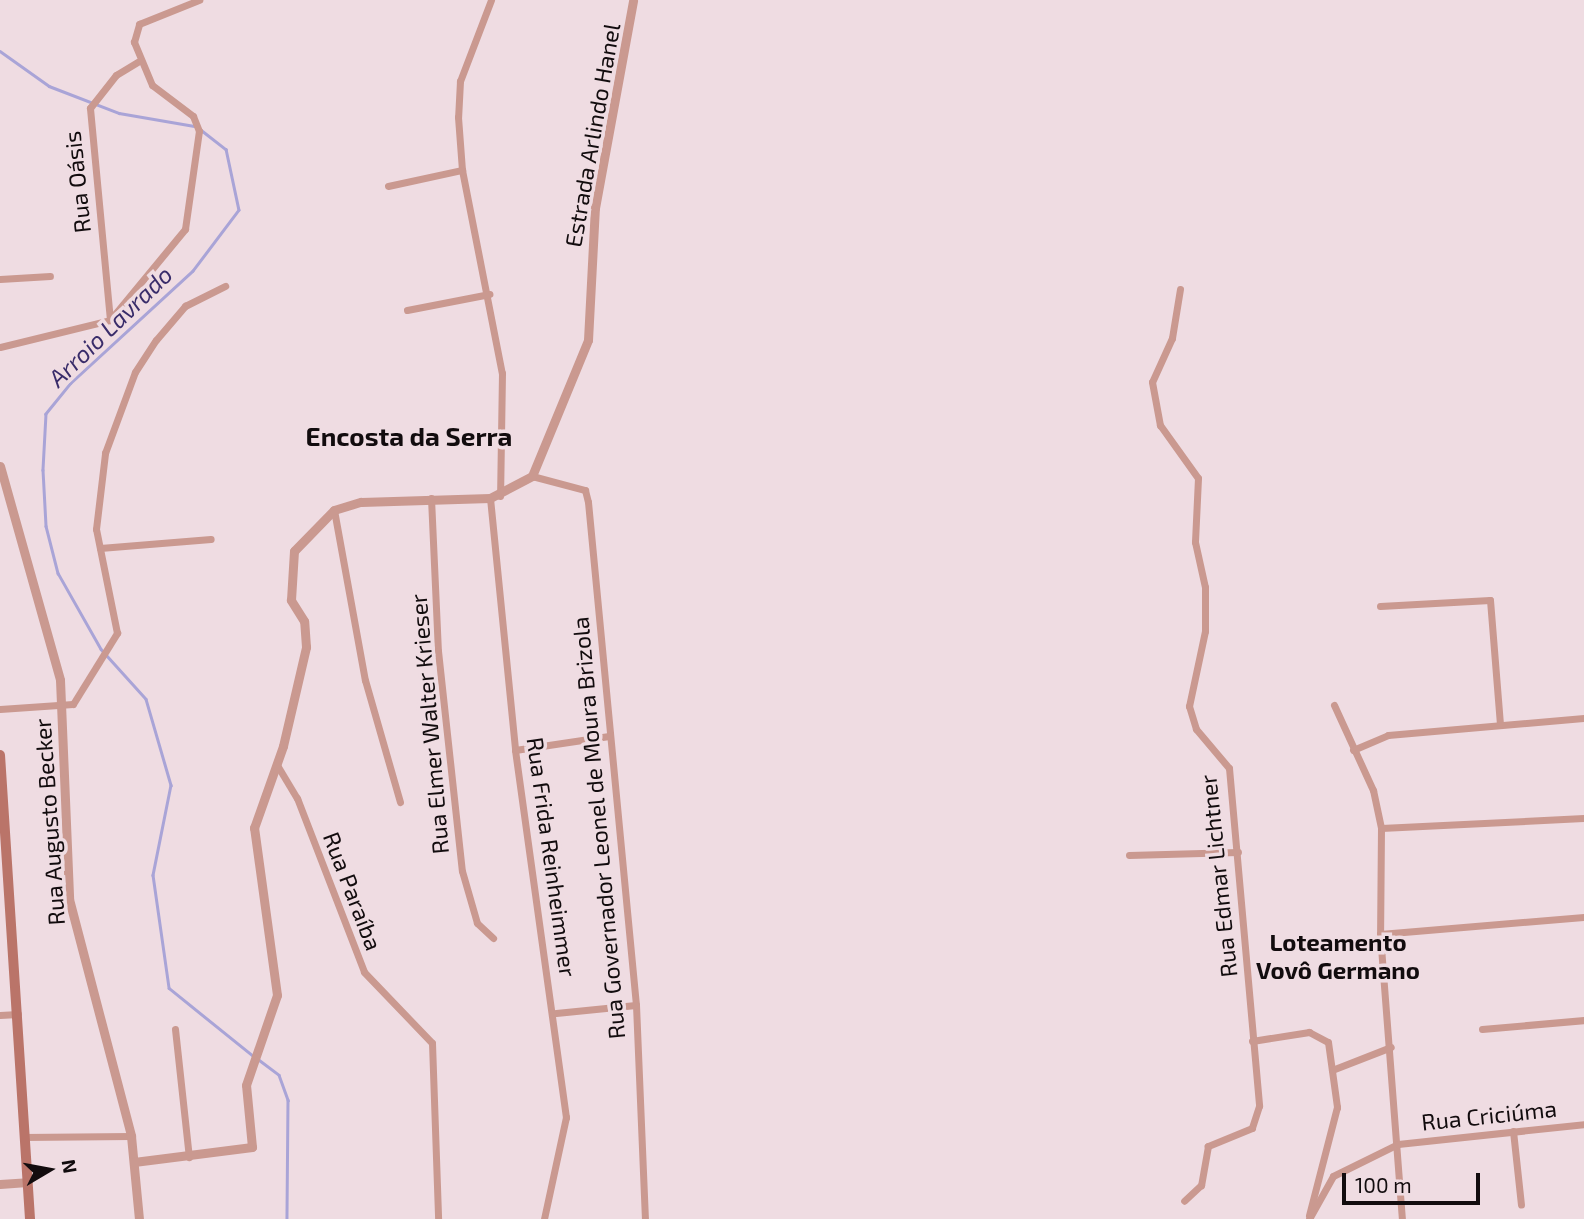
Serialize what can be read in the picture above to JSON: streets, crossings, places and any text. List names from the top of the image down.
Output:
{
  "streets": {
    "street": [
      "Estrada Arlindo Hanel",
      "Rua Oásis",
      "Rua Elmer Walter Krieser",
      "Rua Augusto Becker",
      "Rua Governador Leonel de Moura Brizola",
      "Rua Frida Reinheimmer",
      "Rua Edmar Lichtner",
      "Rua Paraíba",
      "Rua Criciúma"
    ]
  },
  "crossings": [
    ["Estrada Arlindo Hanel", "Rua Governador Leonel de Moura Brizola"]
  ],
  "districts": ["Encosta da Serra", "Loteamento Vovô Germano"],
  "water": ["Arroio Lavrado"],
  "scale_bar": "100 m",
  "north": "right"
}
